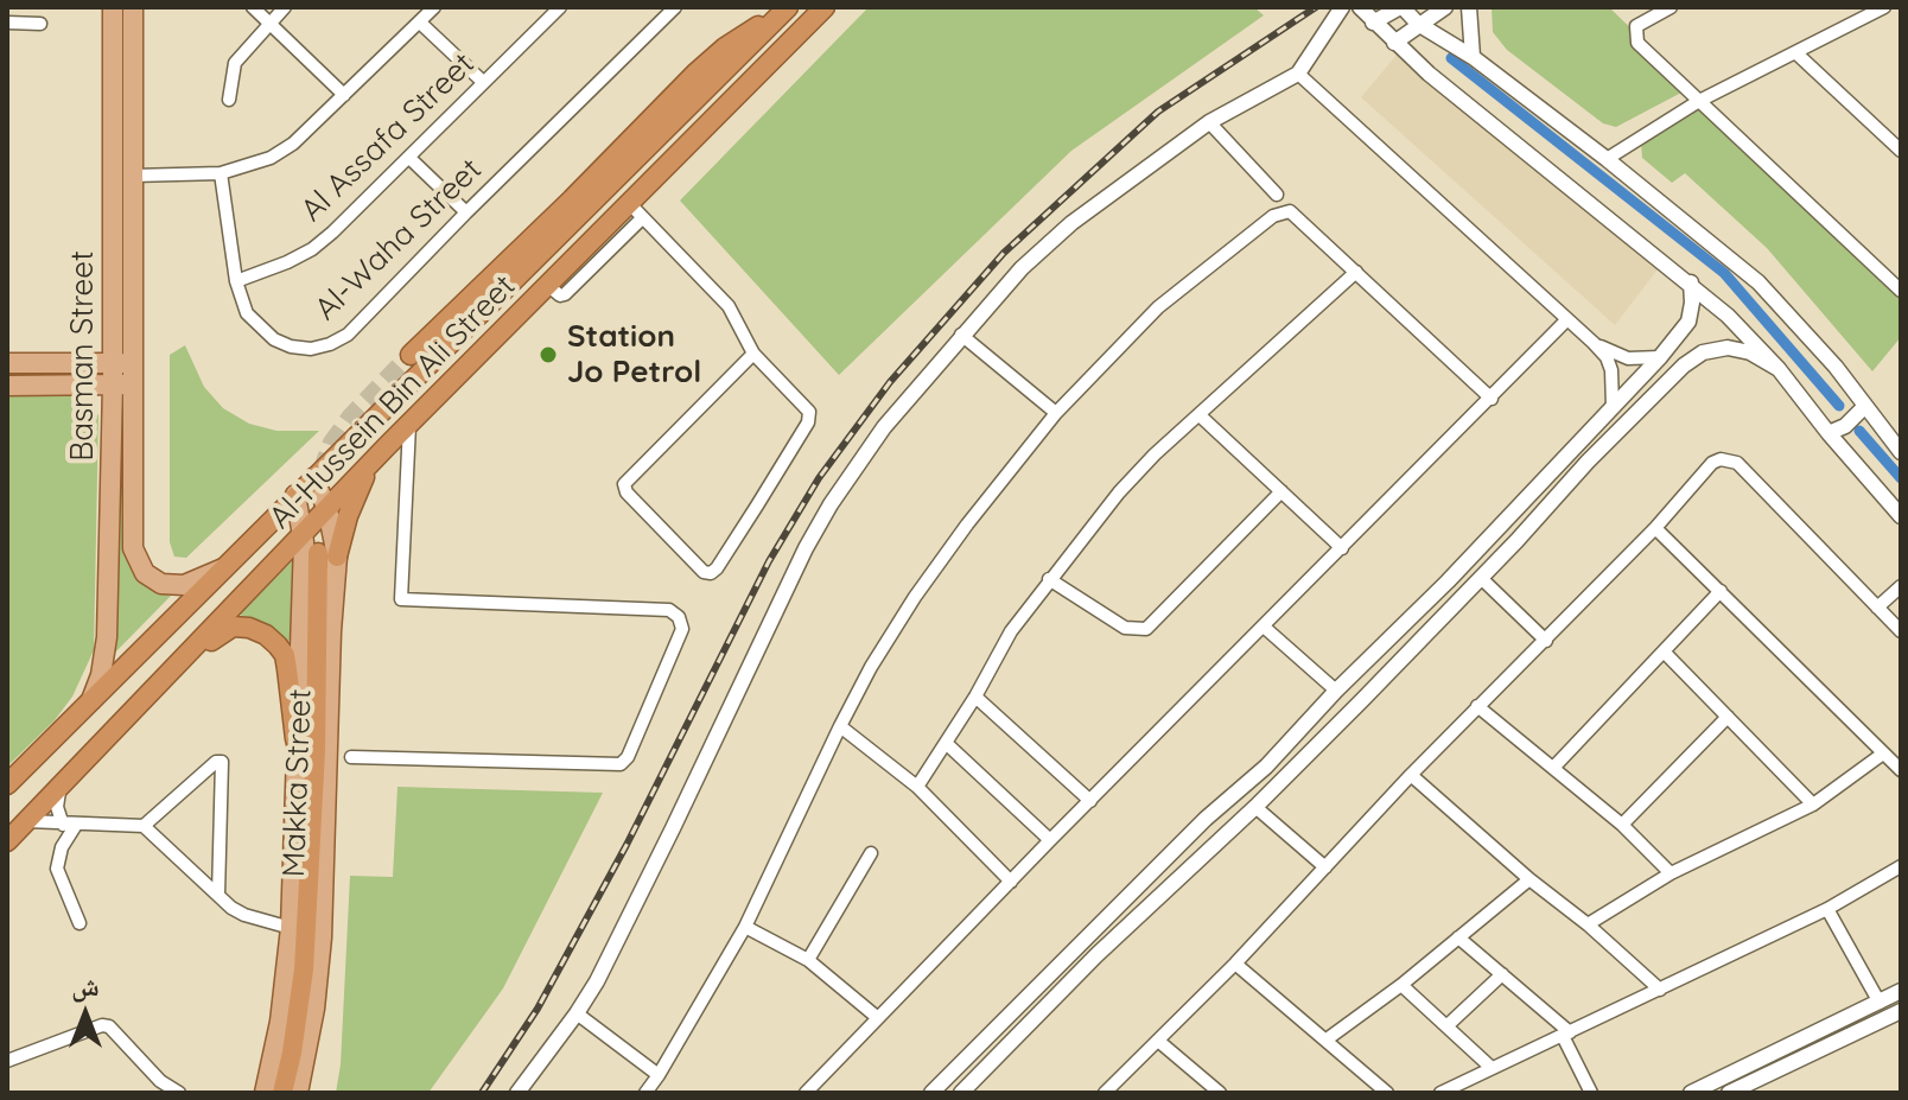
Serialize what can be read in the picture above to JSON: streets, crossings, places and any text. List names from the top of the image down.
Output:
{
  "streets": {
    "highway": ["Al-Hussein Bin Ali Street"],
    "main road": ["Basman Street", "Makka Street"],
    "street": ["Al Assafa Street", "Al-Waha Street"]
  },
  "crossings": [
    ["Al Assafa Street", "Al-Waha Street"],
    ["Basman Street", "Al-Hussein Bin Ali Street"],
    ["Al-Hussein Bin Ali Street", "Makka Street"]
  ],
  "places": ["Station Jo Petrol"],
  "north": "top"
}
